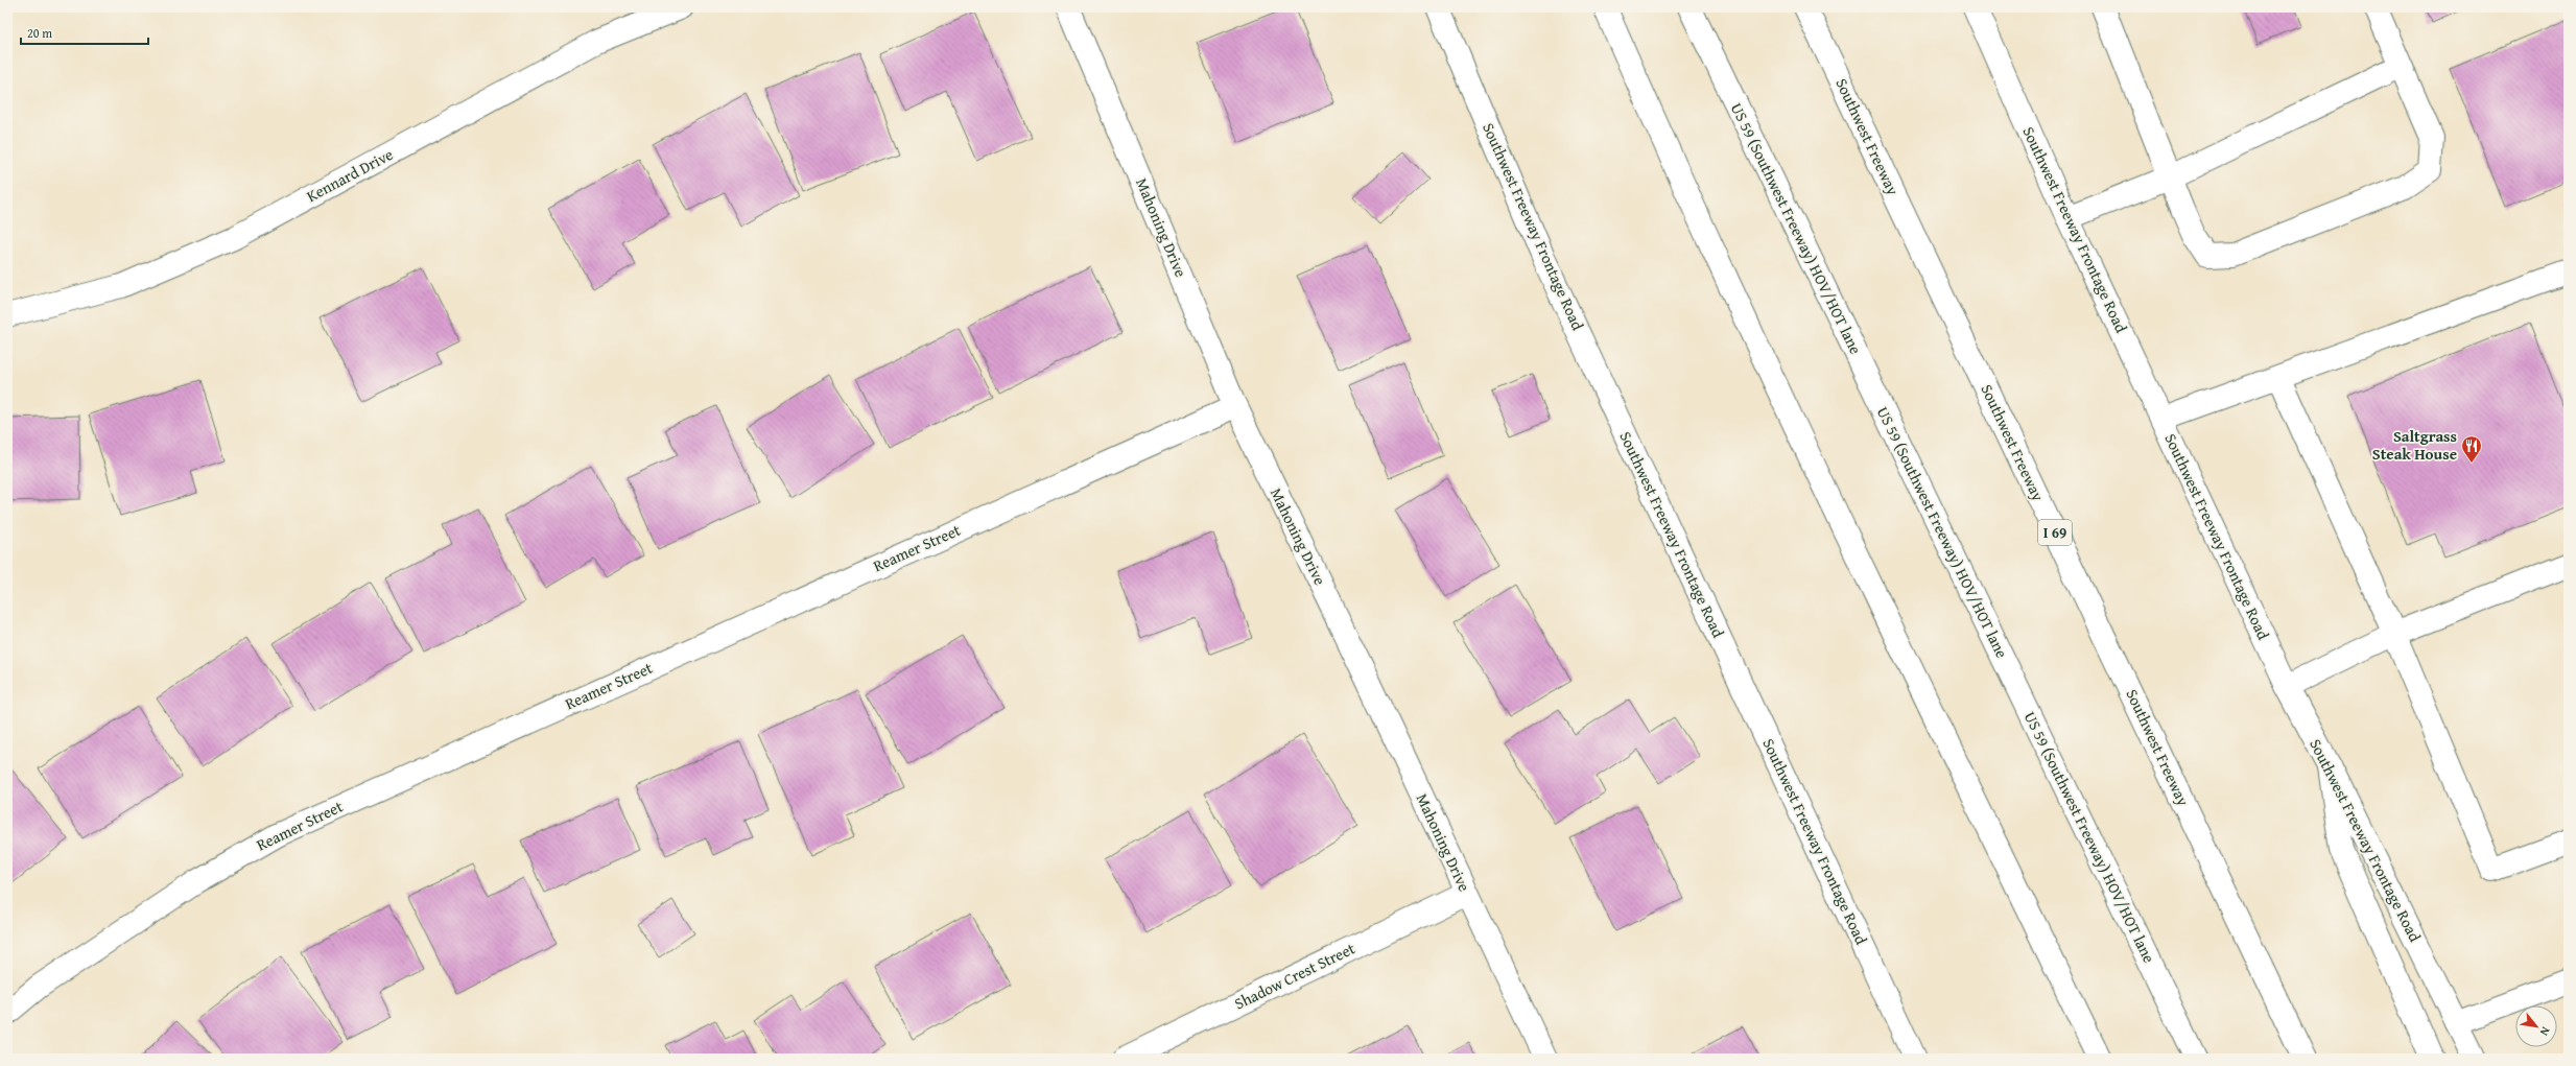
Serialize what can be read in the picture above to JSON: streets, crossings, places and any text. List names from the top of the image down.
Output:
{
  "streets": {
    "main road": [
      "Southwest Freeway",
      "Kennard Drive",
      "Southwest Freeway Frontage Road",
      "Mahoning Drive",
      "US 59 (Southwest Freeway) HOV/HOT lane",
      "I 69",
      "Reamer Street",
      "Shadow Crest Street"
    ]
  },
  "crossings": [
    ["Mahoning Drive", "Reamer Street"],
    ["Mahoning Drive", "Shadow Crest Street"]
  ],
  "places": {
    "restaurant": ["Saltgrass Steak House"]
  },
  "scale_bar": "20 m",
  "north": "bottom right"
}
